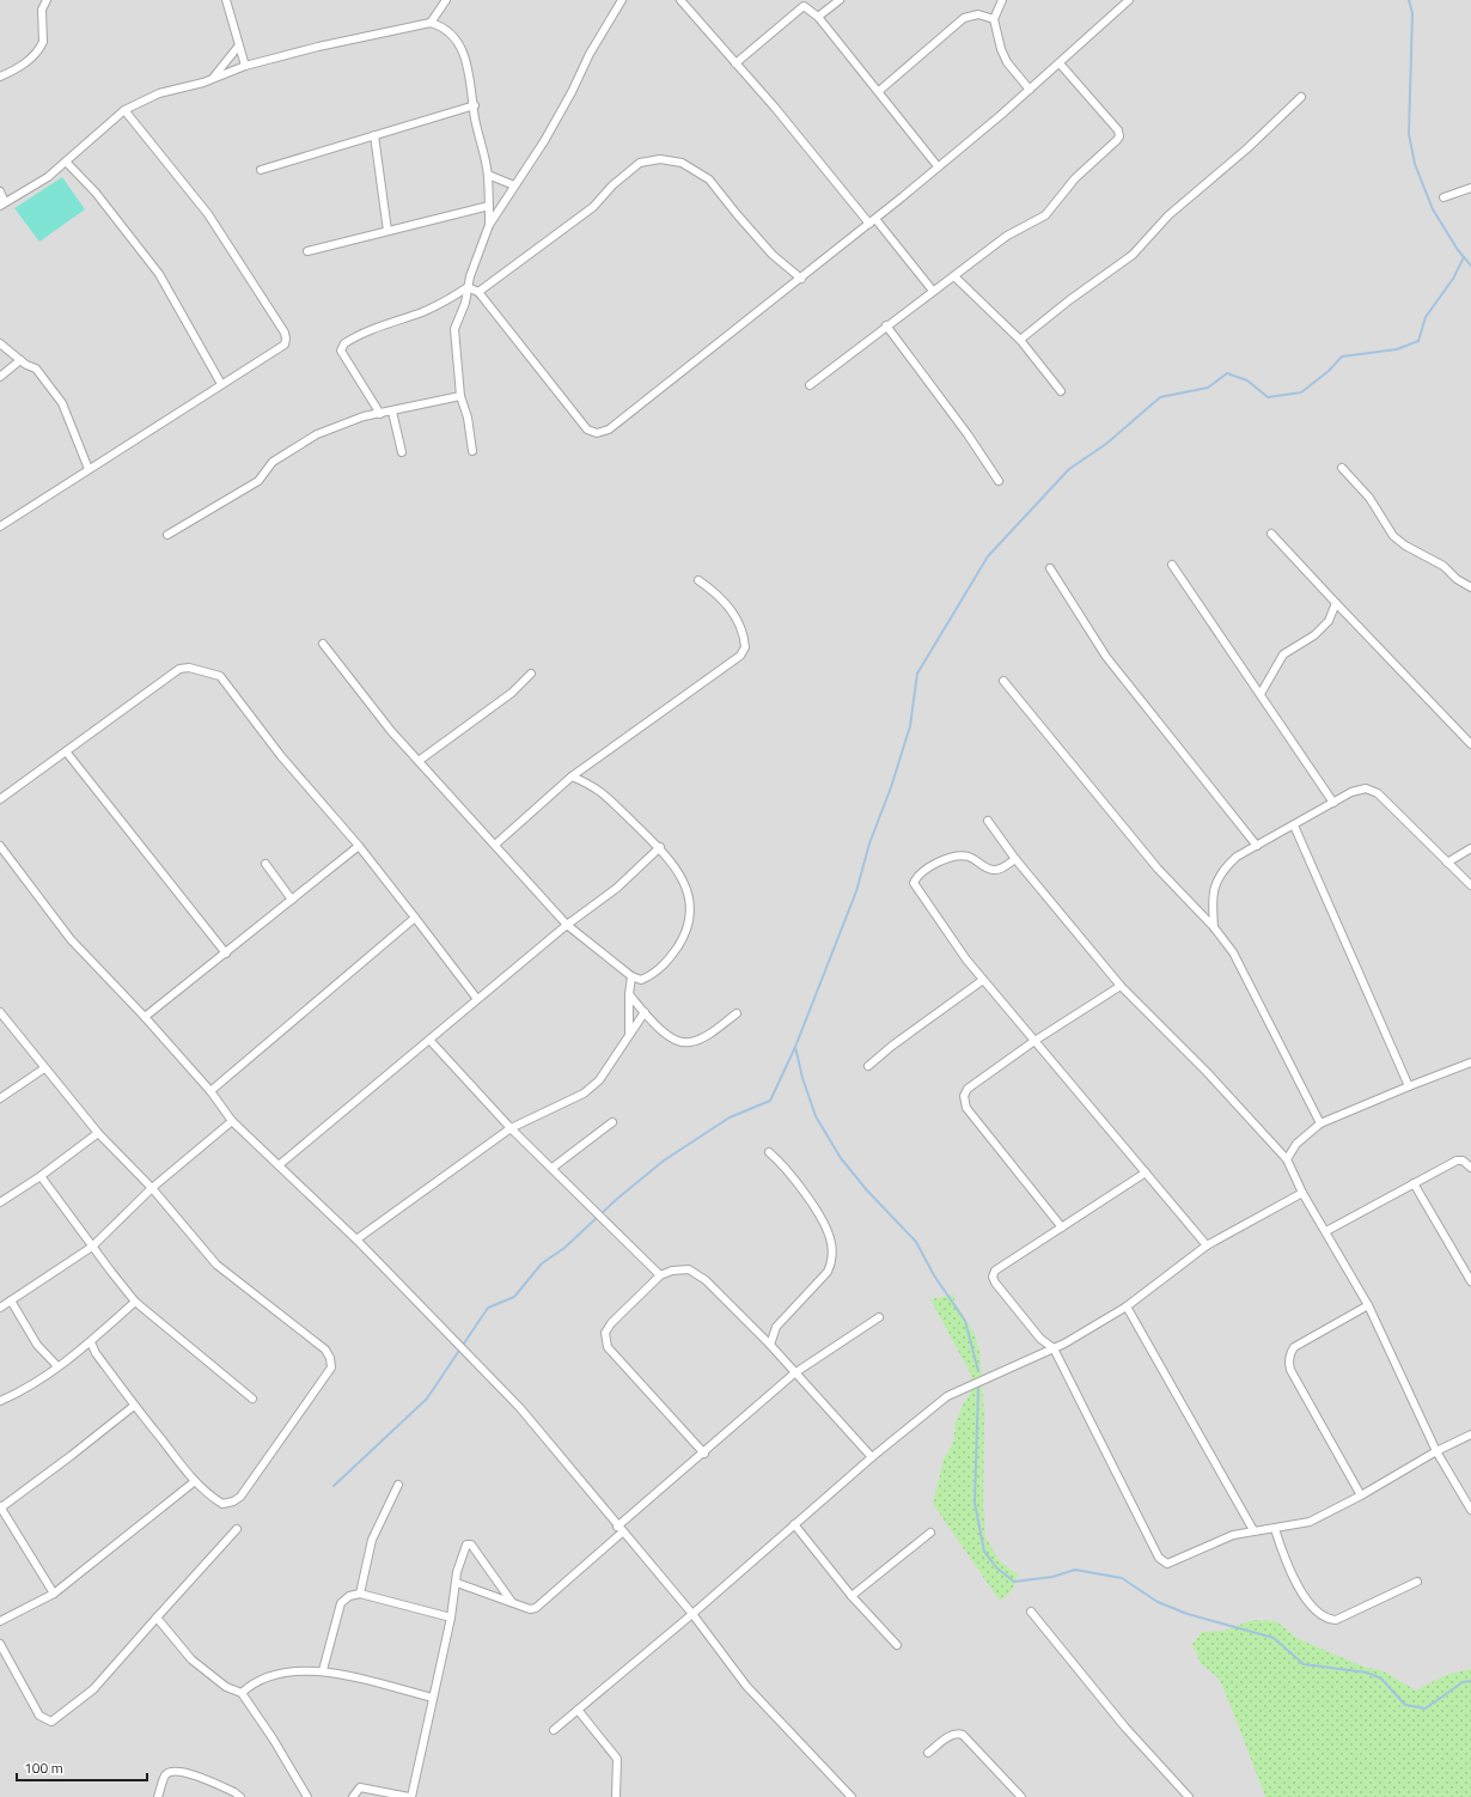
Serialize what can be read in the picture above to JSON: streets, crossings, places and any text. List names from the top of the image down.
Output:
{
  "scale_bar": "100 m"
}
